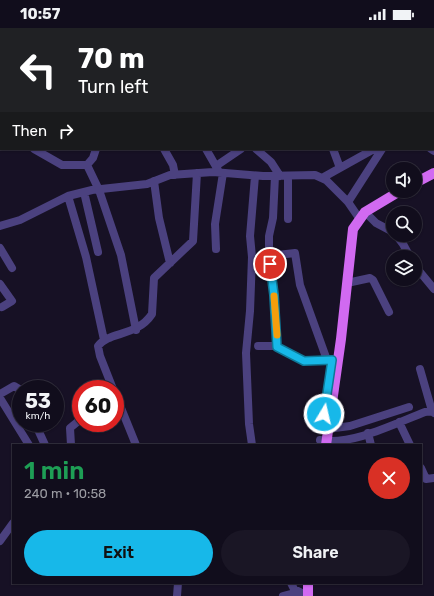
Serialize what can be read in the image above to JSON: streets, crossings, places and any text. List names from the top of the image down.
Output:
{
  "page": {
    "status": "10:57",
    "turn": ["70 m", "Turn left"],
    "then": "Then",
    "speed": "53 km/h",
    "limit": "60",
    "heading": ["1 min", "240 m · 10:58"],
    "buttons": ["Exit", "Share"]
  }
}
